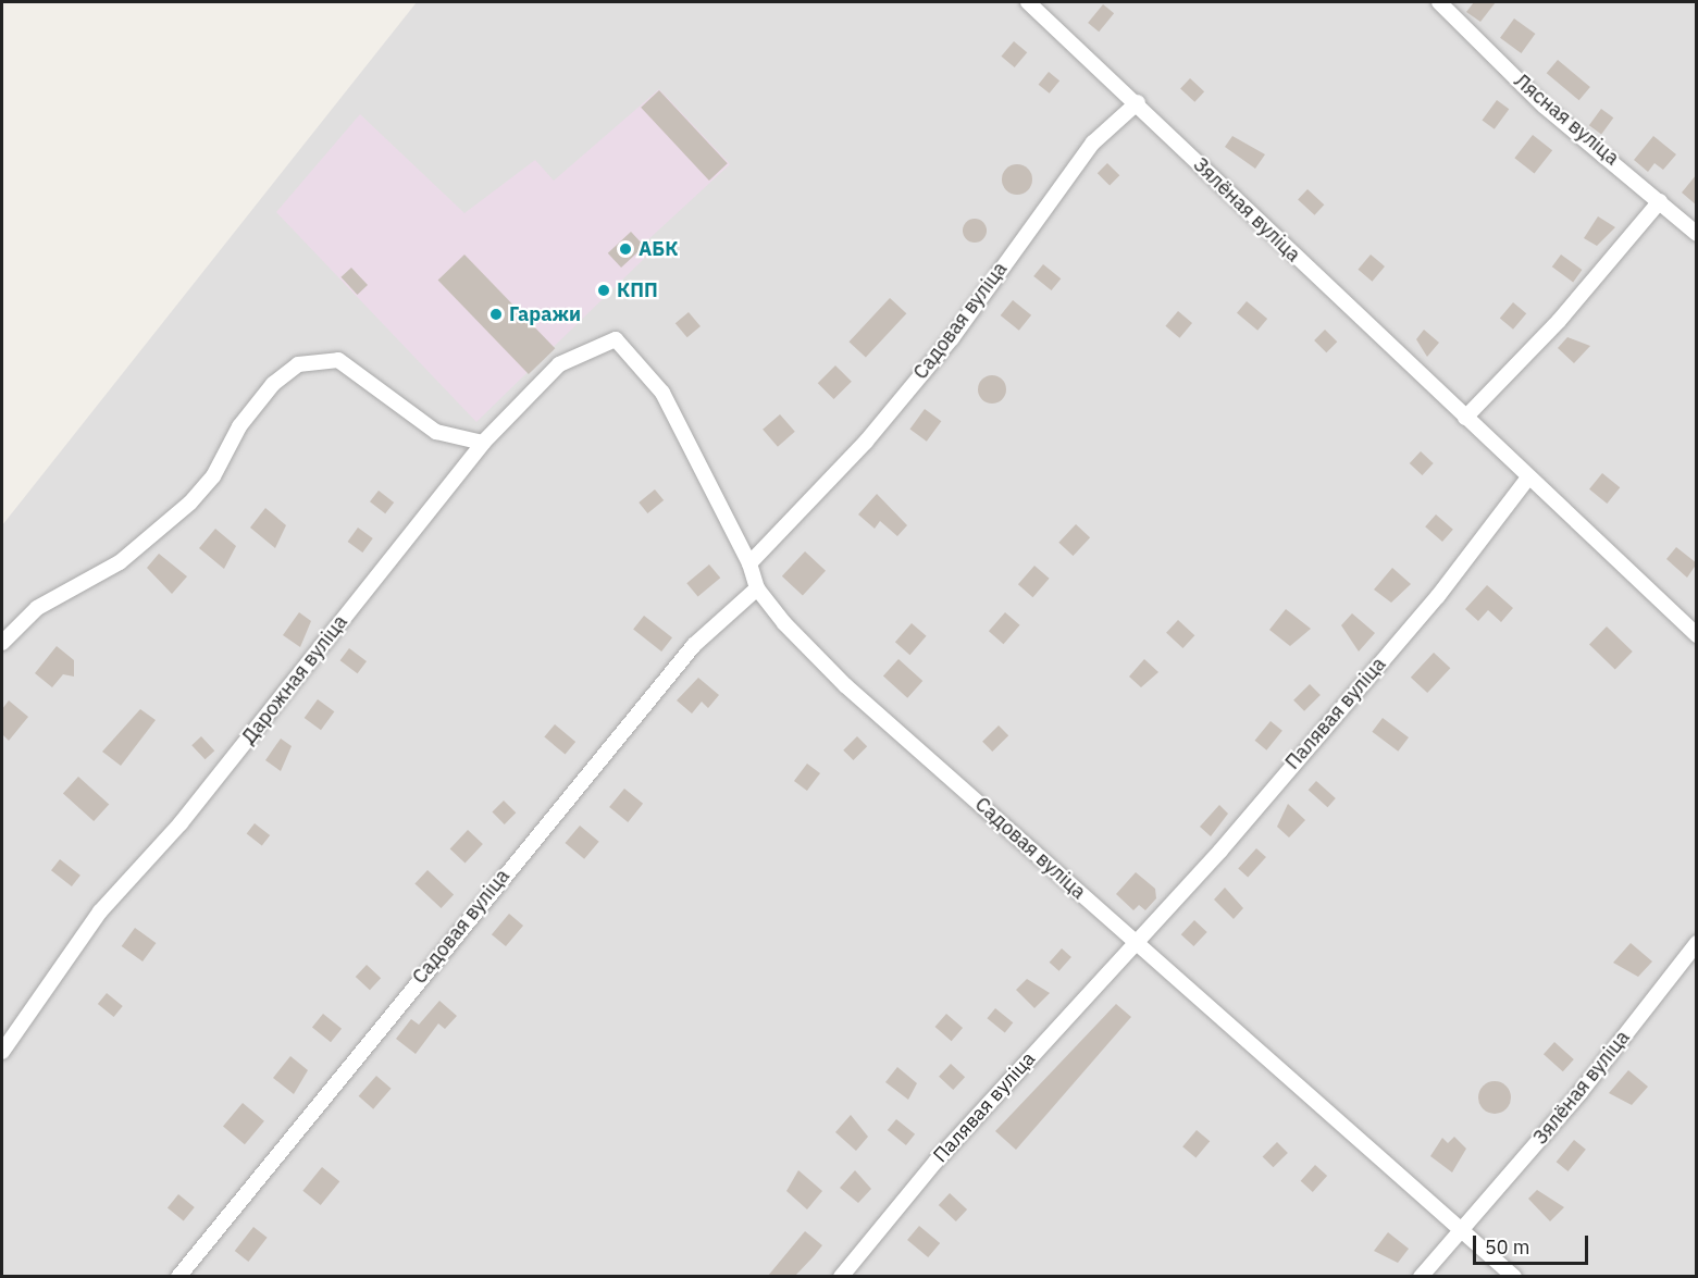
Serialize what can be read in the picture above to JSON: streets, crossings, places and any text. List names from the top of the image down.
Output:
{
  "streets": {
    "street": [
      "Лясная вуліца",
      "Зялёная вуліца",
      "Садовая вуліца",
      "Дарожная вуліца",
      "Палявая вуліца"
    ]
  },
  "crossings": [
    ["Зялёная вуліца", "Садовая вуліца"],
    ["Зялёная вуліца", "Палявая вуліца"],
    ["Садовая вуліца", "Дарожная вуліца"],
    ["Садовая вуліца", "Палявая вуліца"]
  ],
  "places": ["АБК", "КПП", "Гаражи"],
  "scale_bar": "50 m"
}
